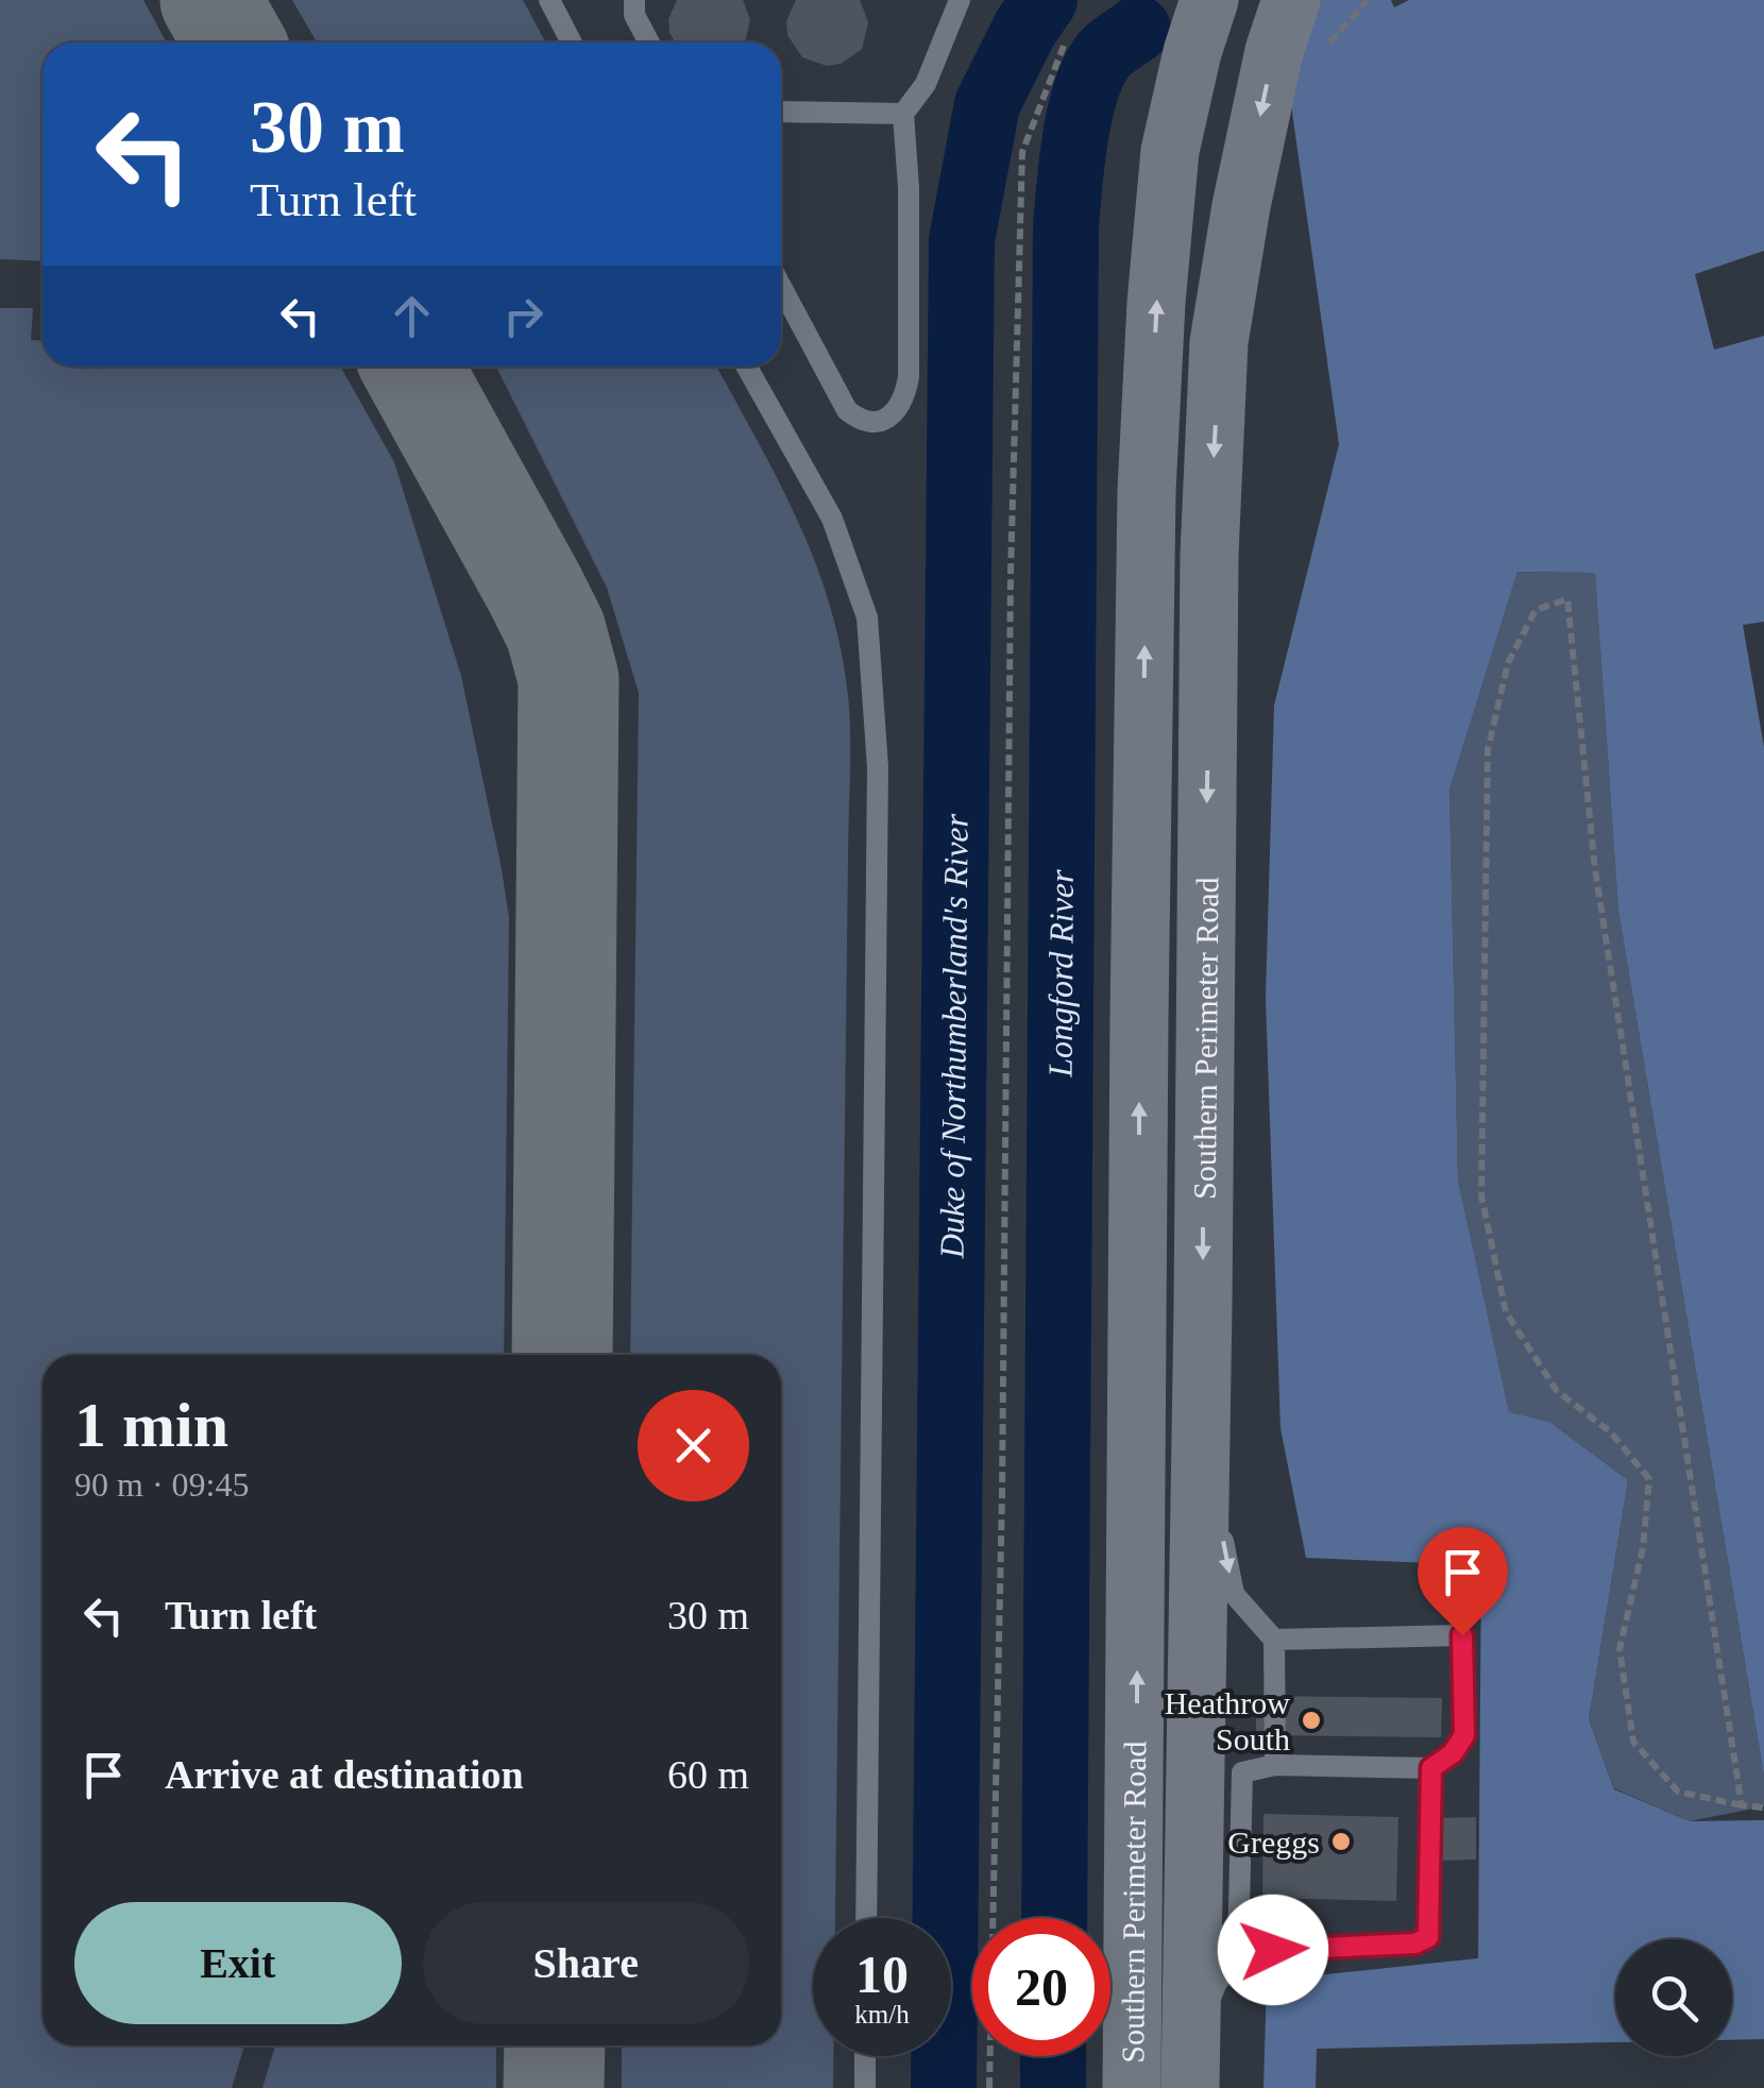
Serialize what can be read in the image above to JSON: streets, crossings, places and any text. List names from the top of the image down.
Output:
{
  "streets": {
    "street": ["Southern Perimeter Road"]
  },
  "water": ["Longford River", "Duke of Northumberland's River"],
  "places": ["Heathrow South", "Greggs"],
  "page": {
    "turn": ["30 m", "Turn left"],
    "heading": ["1 min", "90 m · 09:45"],
    "list": [
      {
        "name": "Turn left",
        "value": "30 m"
      },
      {
        "name": "Arrive at destination",
        "value": "60 m"
      }
    ],
    "buttons": ["Exit", "Share"],
    "speed": "10 km/h",
    "limit": "20"
  }
}
